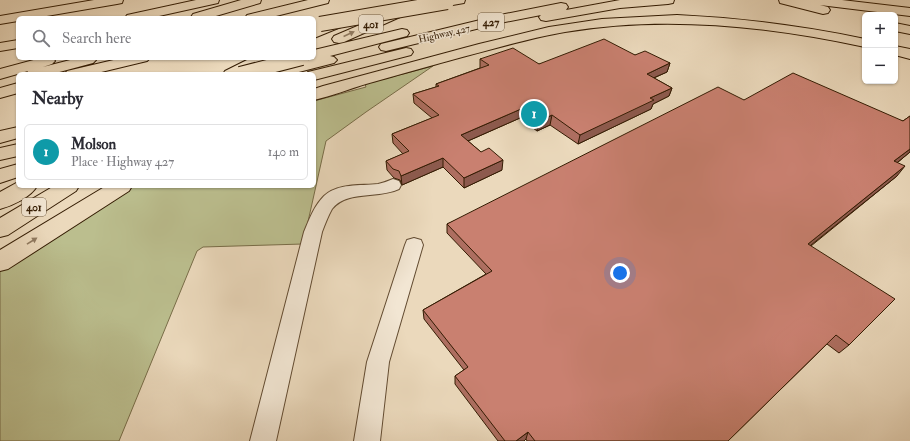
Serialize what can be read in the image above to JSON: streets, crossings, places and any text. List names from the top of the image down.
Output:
{
  "streets": {
    "main road": ["427", "401", "Highway 427"]
  },
  "page": {
    "map_buttons": ["+", "−"],
    "search": "Search here",
    "heading": "Nearby",
    "pins": "1",
    "list": [
      {
        "mark": "1",
        "name": "Molson",
        "note": "Place · Highway 427",
        "value": "140 m"
      }
    ]
  }
}
